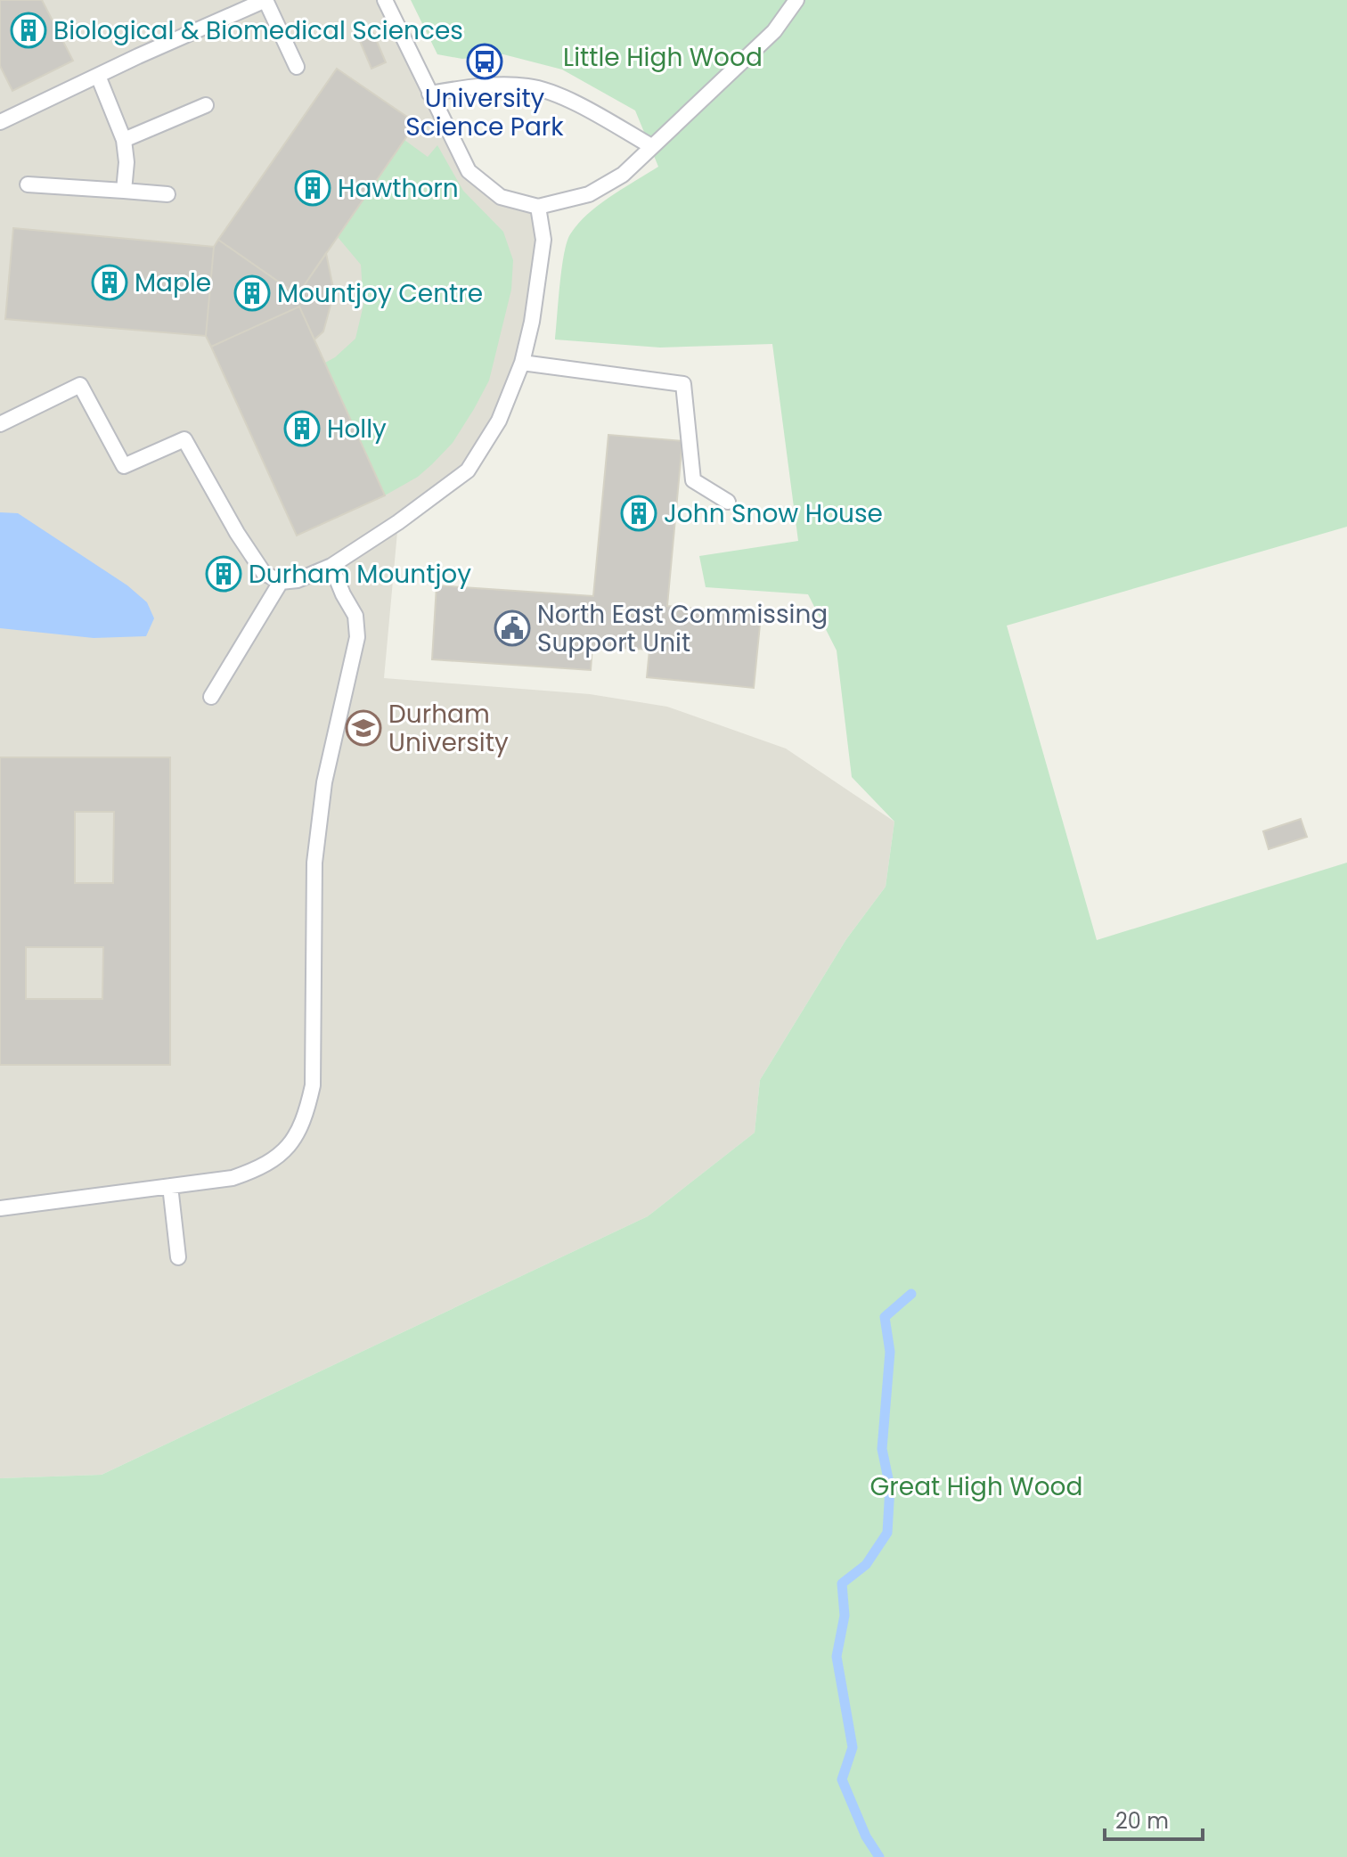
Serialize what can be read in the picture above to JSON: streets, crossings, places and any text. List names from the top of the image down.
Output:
{
  "parks": ["Little High Wood", "Great High Wood"],
  "places": {
    "building": [
      "Biological & Biomedical Sciences",
      "Hawthorn",
      "Maple",
      "Mountjoy Centre",
      "Holly",
      "John Snow House",
      "Durham Mountjoy"
    ],
    "bus stop": ["University Science Park"],
    "public building": ["North East Commissing Support Unit"],
    "school or university": ["Durham University"]
  },
  "scale_bar": "20 m"
}
